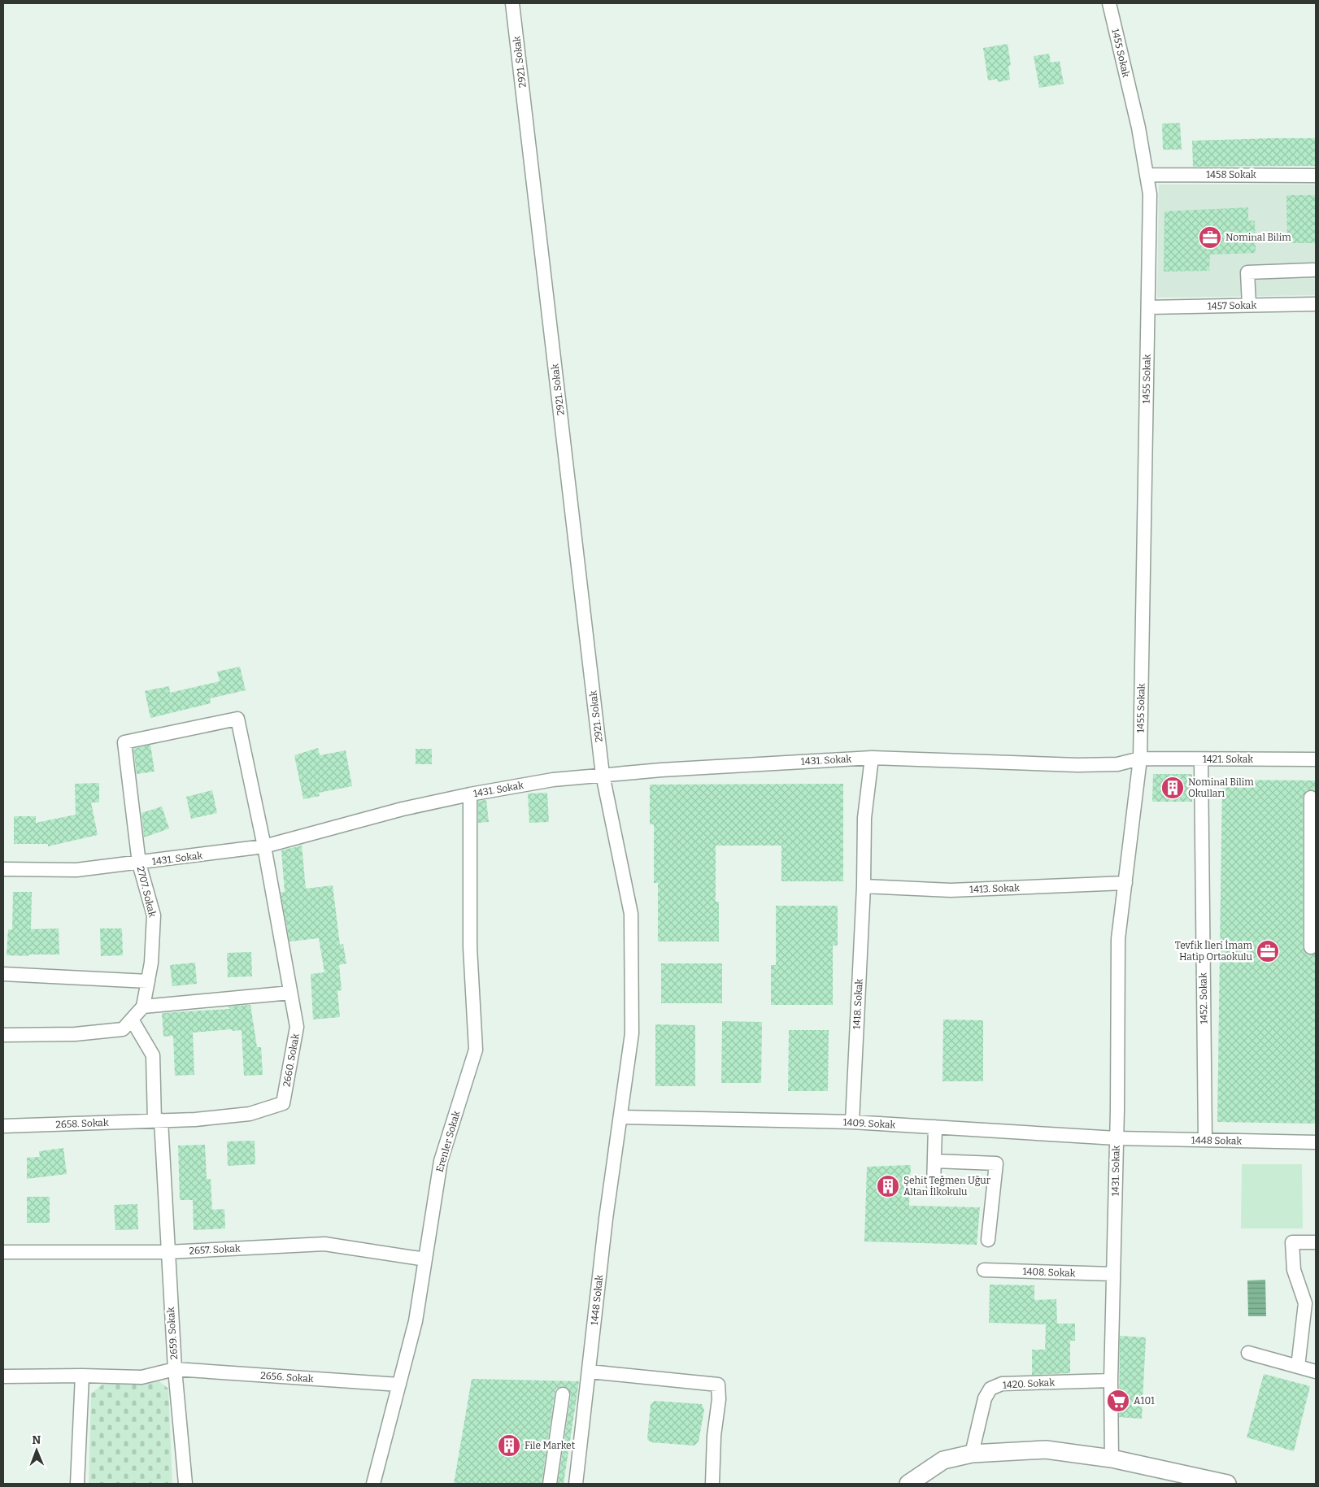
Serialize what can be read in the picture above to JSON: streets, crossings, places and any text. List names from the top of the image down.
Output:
{
  "streets": {
    "street": [
      "1455 Sokak",
      "2921. Sokak",
      "1458 Sokak",
      "1457 Sokak",
      "1421. Sokak",
      "1431. Sokak",
      "1413. Sokak",
      "2707. Sokak",
      "1452. Sokak",
      "1418. Sokak",
      "2660. Sokak",
      "2658. Sokak",
      "1409. Sokak",
      "1448 Sokak",
      "Erenler Sokak",
      "2657. Sokak",
      "1408. Sokak",
      "2659. Sokak",
      "2656. Sokak",
      "1420. Sokak"
    ]
  },
  "crossings": [
    ["1455 Sokak", "1458 Sokak"],
    ["1455 Sokak", "1457 Sokak"],
    ["1455 Sokak", "1421. Sokak"],
    ["1455 Sokak", "1431. Sokak"],
    ["1455 Sokak", "1413. Sokak"],
    ["2921. Sokak", "1431. Sokak"],
    ["2921. Sokak", "1409. Sokak"],
    ["2921. Sokak", "1448 Sokak"],
    ["1421. Sokak", "1431. Sokak"],
    ["1421. Sokak", "1452. Sokak"],
    ["1431. Sokak", "1413. Sokak"],
    ["1431. Sokak", "2707. Sokak"],
    ["1431. Sokak", "2660. Sokak"],
    ["1431. Sokak", "1409. Sokak"],
    ["1431. Sokak", "1448 Sokak"],
    ["1431. Sokak", "Erenler Sokak"],
    ["1431. Sokak", "1408. Sokak"],
    ["1431. Sokak", "1420. Sokak"],
    ["1413. Sokak", "1418. Sokak"],
    ["2707. Sokak", "2660. Sokak"],
    ["1452. Sokak", "1448 Sokak"],
    ["1418. Sokak", "1409. Sokak"],
    ["2660. Sokak", "2658. Sokak"],
    ["2660. Sokak", "2659. Sokak"],
    ["2658. Sokak", "2659. Sokak"],
    ["1409. Sokak", "1448 Sokak"],
    ["Erenler Sokak", "2657. Sokak"],
    ["Erenler Sokak", "2656. Sokak"],
    ["2657. Sokak", "2659. Sokak"],
    ["2659. Sokak", "2656. Sokak"]
  ],
  "places": {
    "office": ["Nominal Bilim", "Tevfik İleri İmam Hatip Ortaokulu"],
    "building": ["Nominal Bilim Okulları", "Şehit Teğmen Uğur Altan İlkokulu", "File Market"],
    "supermarket": ["A101"]
  },
  "north": "top"
}
